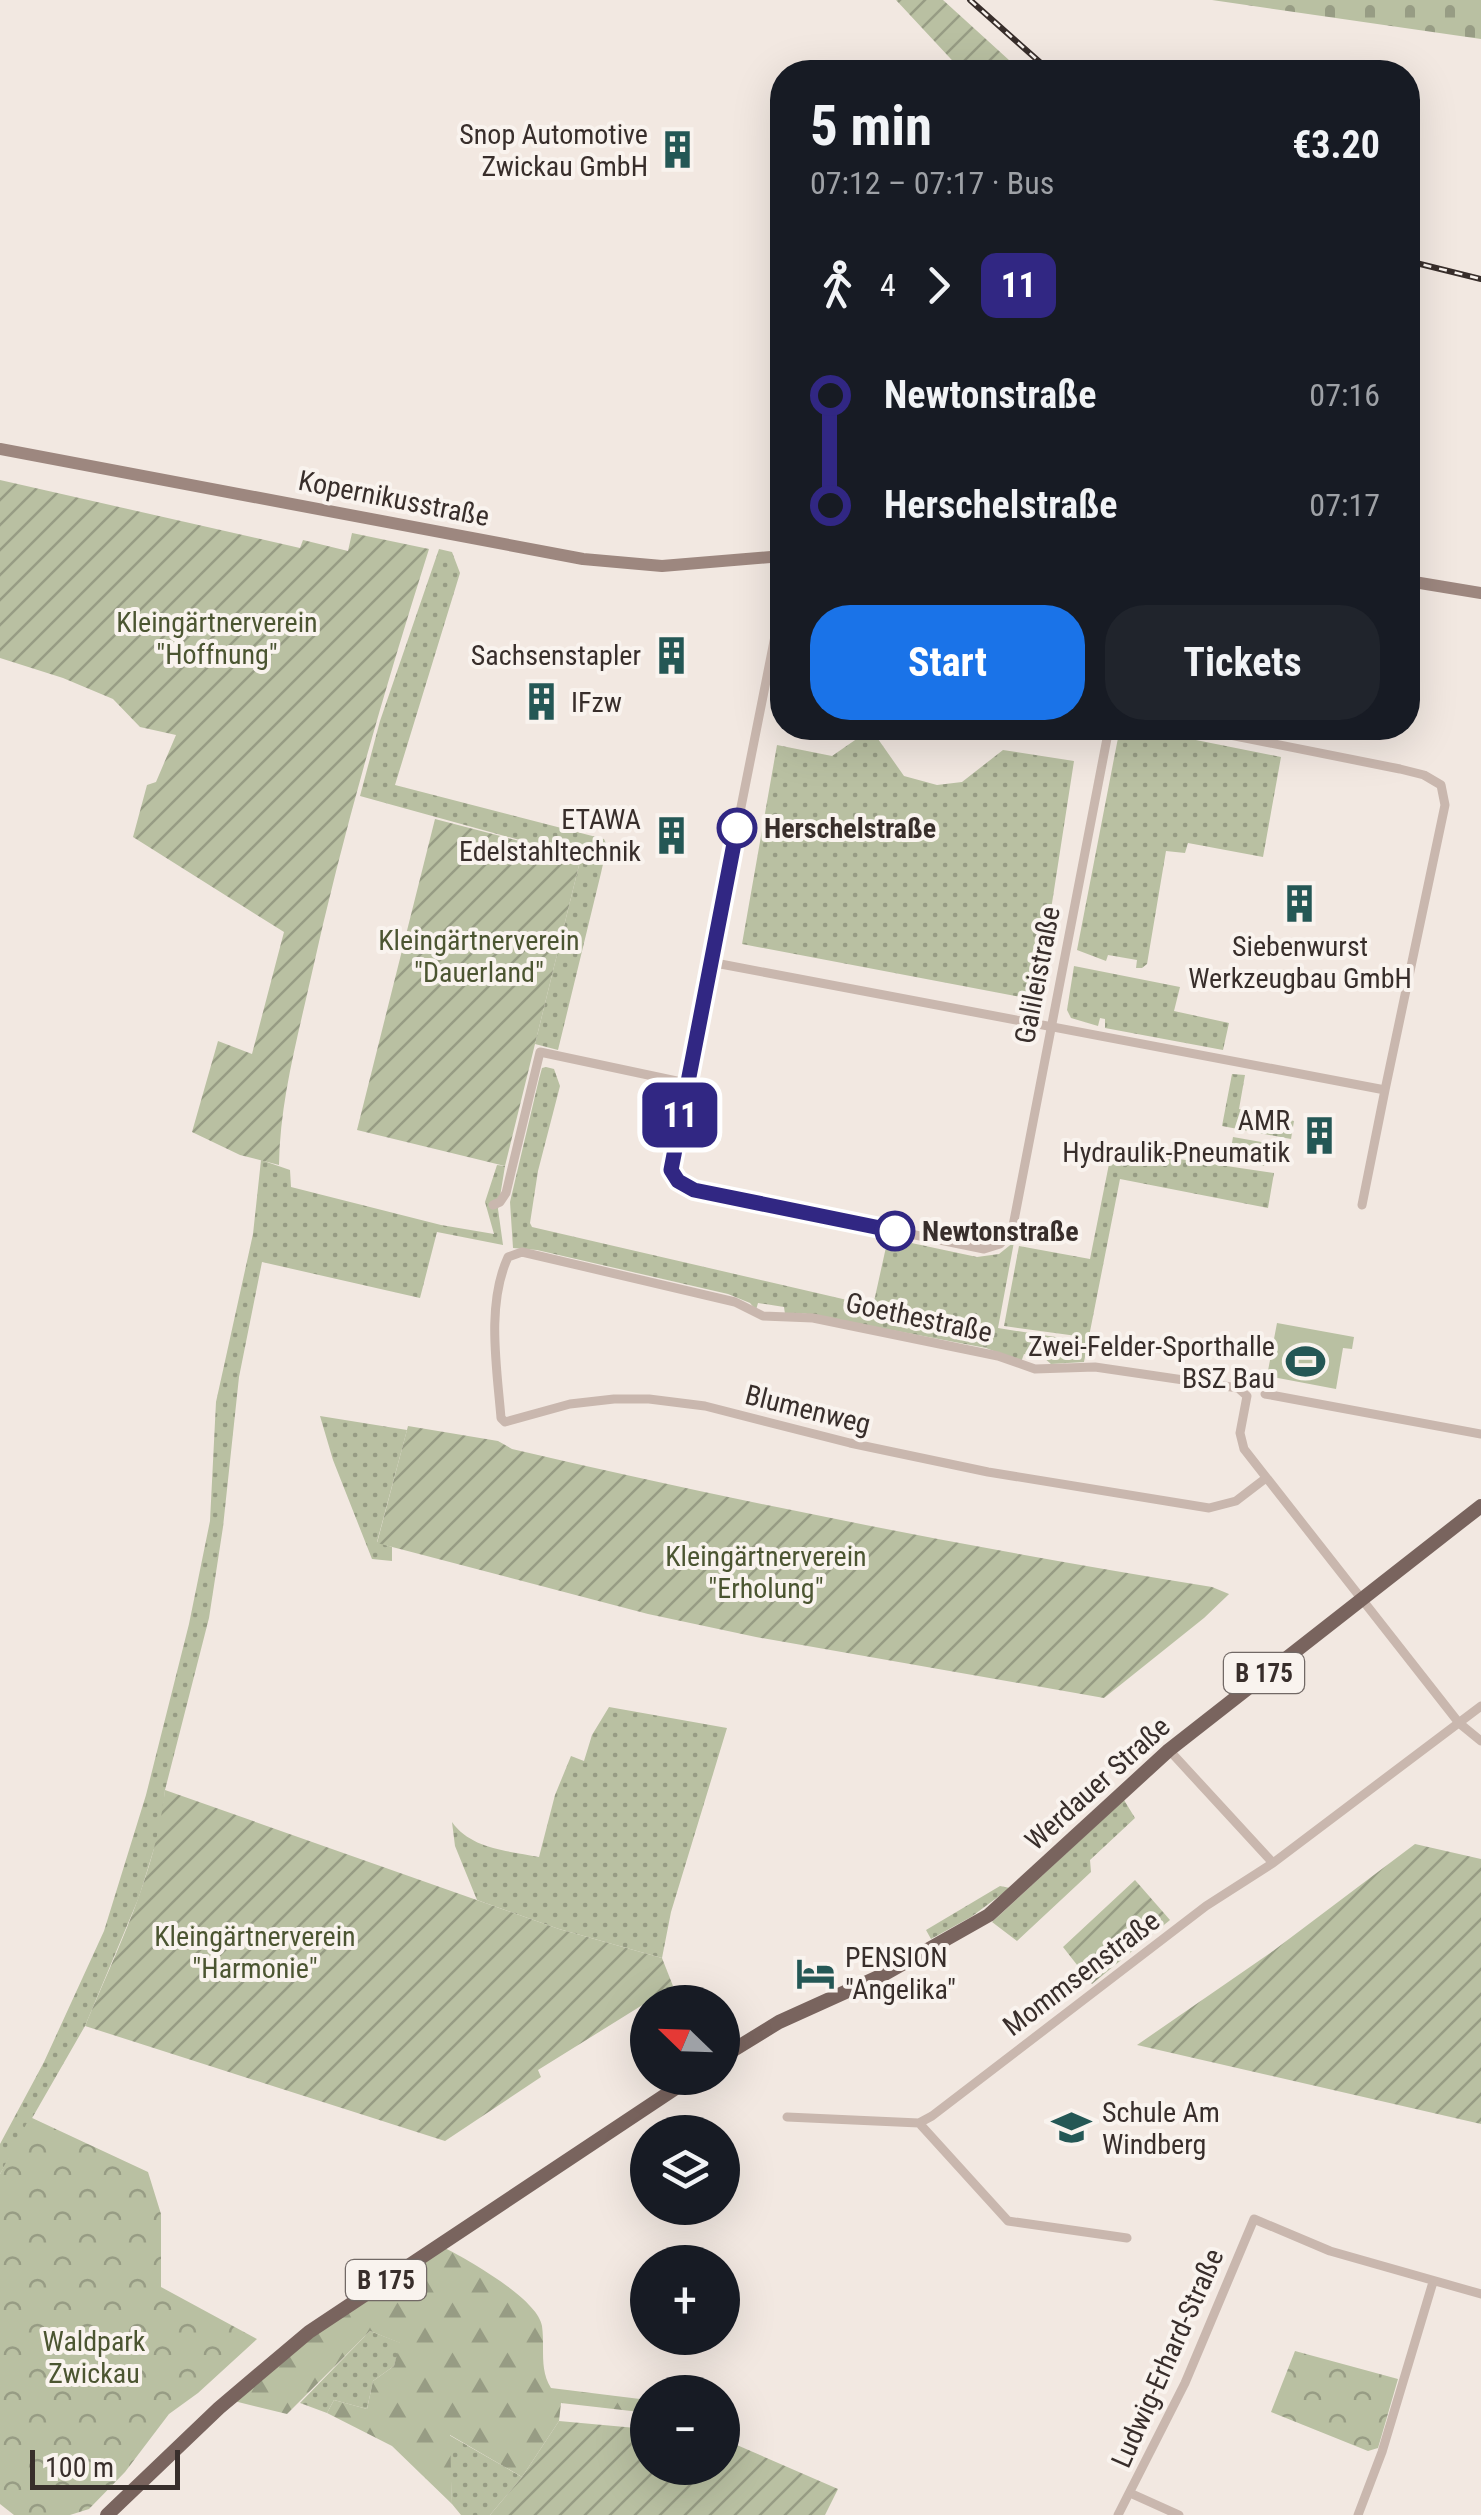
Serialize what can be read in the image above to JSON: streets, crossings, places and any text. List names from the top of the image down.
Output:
{
  "streets": {
    "main road": ["B 175", "Werdauer Straße"],
    "street": [
      "Kopernikusstraße",
      "Galileistraße",
      "Goethestraße",
      "Blumenweg",
      "Mommsenstraße",
      "Ludwig-Erhard-Straße"
    ]
  },
  "crossings": [
    ["Goethestraße", "Blumenweg"],
    ["Goethestraße", "Werdauer Straße"],
    ["Goethestraße", "Mommsenstraße"]
  ],
  "parks": [
    "Kleingärtnerverein \"Hoffnung\"",
    "Kleingärtnerverein \"Dauerland\"",
    "Kleingärtnerverein \"Erholung\"",
    "Kleingärtnerverein \"Harmonie\"",
    "Waldpark Zwickau"
  ],
  "places": {
    "building": [
      "Snop Automotive Zwickau GmbH",
      "Sachsenstapler",
      "IFzw",
      "ETAWA Edelstahltechnik",
      "Siebenwurst Werkzeugbau GmbH",
      "AMR Hydraulik-Pneumatik"
    ],
    "other": ["Herschelstraße", "Newtonstraße"],
    "sports": ["Zwei-Felder-Sporthalle BSZ Bau"],
    "hotel": ["PENSION \"Angelika\""],
    "school or university": ["Schule Am Windberg"]
  },
  "lines": ["bus line 11"],
  "scale_bar": "100 m",
  "north": "top left",
  "page": {
    "on_map": "11",
    "heading": ["5 min", "07:12 – 07:17 · Bus", "€3.20"],
    "legs": ["4", "11"],
    "list": [
      {
        "name": "Newtonstraße",
        "value": "07:16"
      },
      {
        "name": "Herschelstraße",
        "value": "07:17"
      }
    ],
    "buttons": ["Start", "Tickets"],
    "map_buttons": ["+", "−"],
    "scale": "100 m"
  }
}
